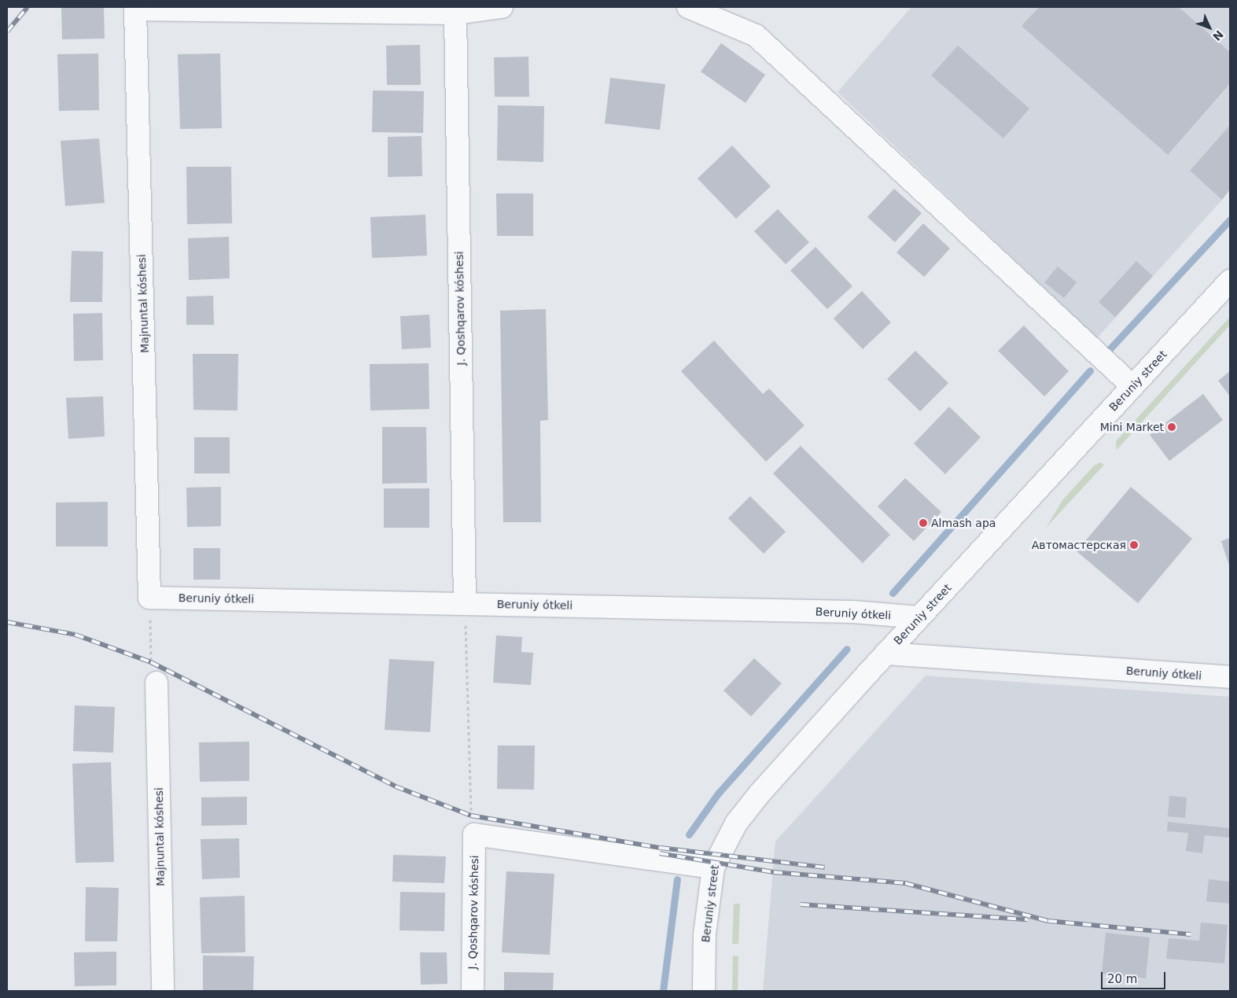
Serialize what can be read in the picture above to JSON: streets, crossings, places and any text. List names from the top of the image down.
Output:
{
  "streets": {
    "street": [
      "Majnuntal kóshesi",
      "J. Qoshqarov kóshesi",
      "Beruniy street",
      "Beruniy ótkeli"
    ]
  },
  "crossings": [
    ["Majnuntal kóshesi", "J. Qoshqarov kóshesi"],
    ["Majnuntal kóshesi", "Beruniy ótkeli"],
    ["J. Qoshqarov kóshesi", "Beruniy ótkeli"],
    ["Beruniy street", "Beruniy ótkeli"]
  ],
  "places": ["Mini Market", "Almash apa", "Автомастерская"],
  "scale_bar": "20 m",
  "north": "bottom right"
}
